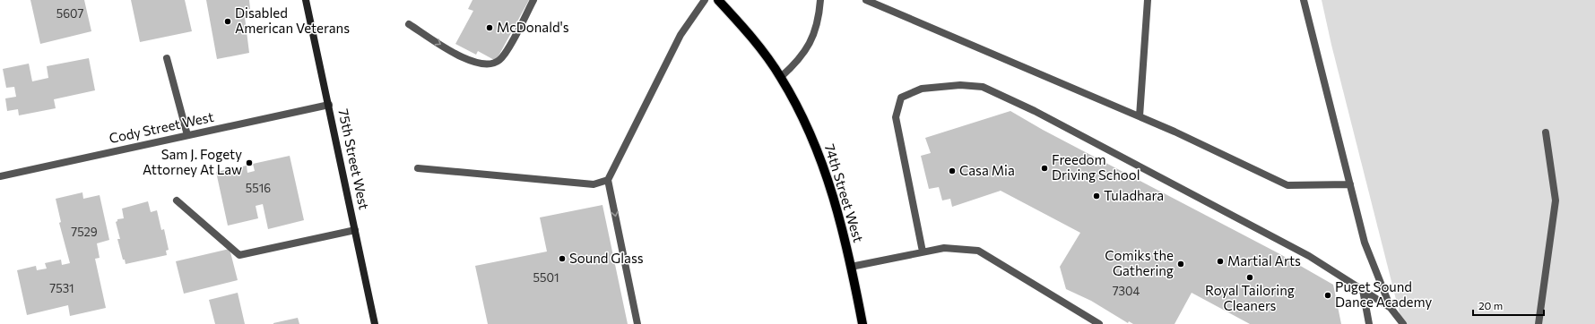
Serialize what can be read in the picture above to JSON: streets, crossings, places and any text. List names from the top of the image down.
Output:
{
  "streets": {
    "main road": ["74th Street West"],
    "street": ["Cody Street West", "75th Street West"]
  },
  "crossings": [
    ["Cody Street West", "75th Street West"]
  ],
  "places": [
    "Disabled American Veterans",
    "McDonald's",
    "Sam J. Fogety Attorney At Law",
    "Freedom Driving School",
    "Casa Mia",
    "Tuladhara",
    "Sound Glass",
    "Martial Arts",
    "Comiks the Gathering",
    "Royal Tailoring Cleaners",
    "Puget Sound Dance Academy"
  ],
  "house_numbers": [
    "5607",
    "5516",
    "7529",
    "5501",
    "7531",
    "7304"
  ],
  "scale_bar": "20 m"
}
